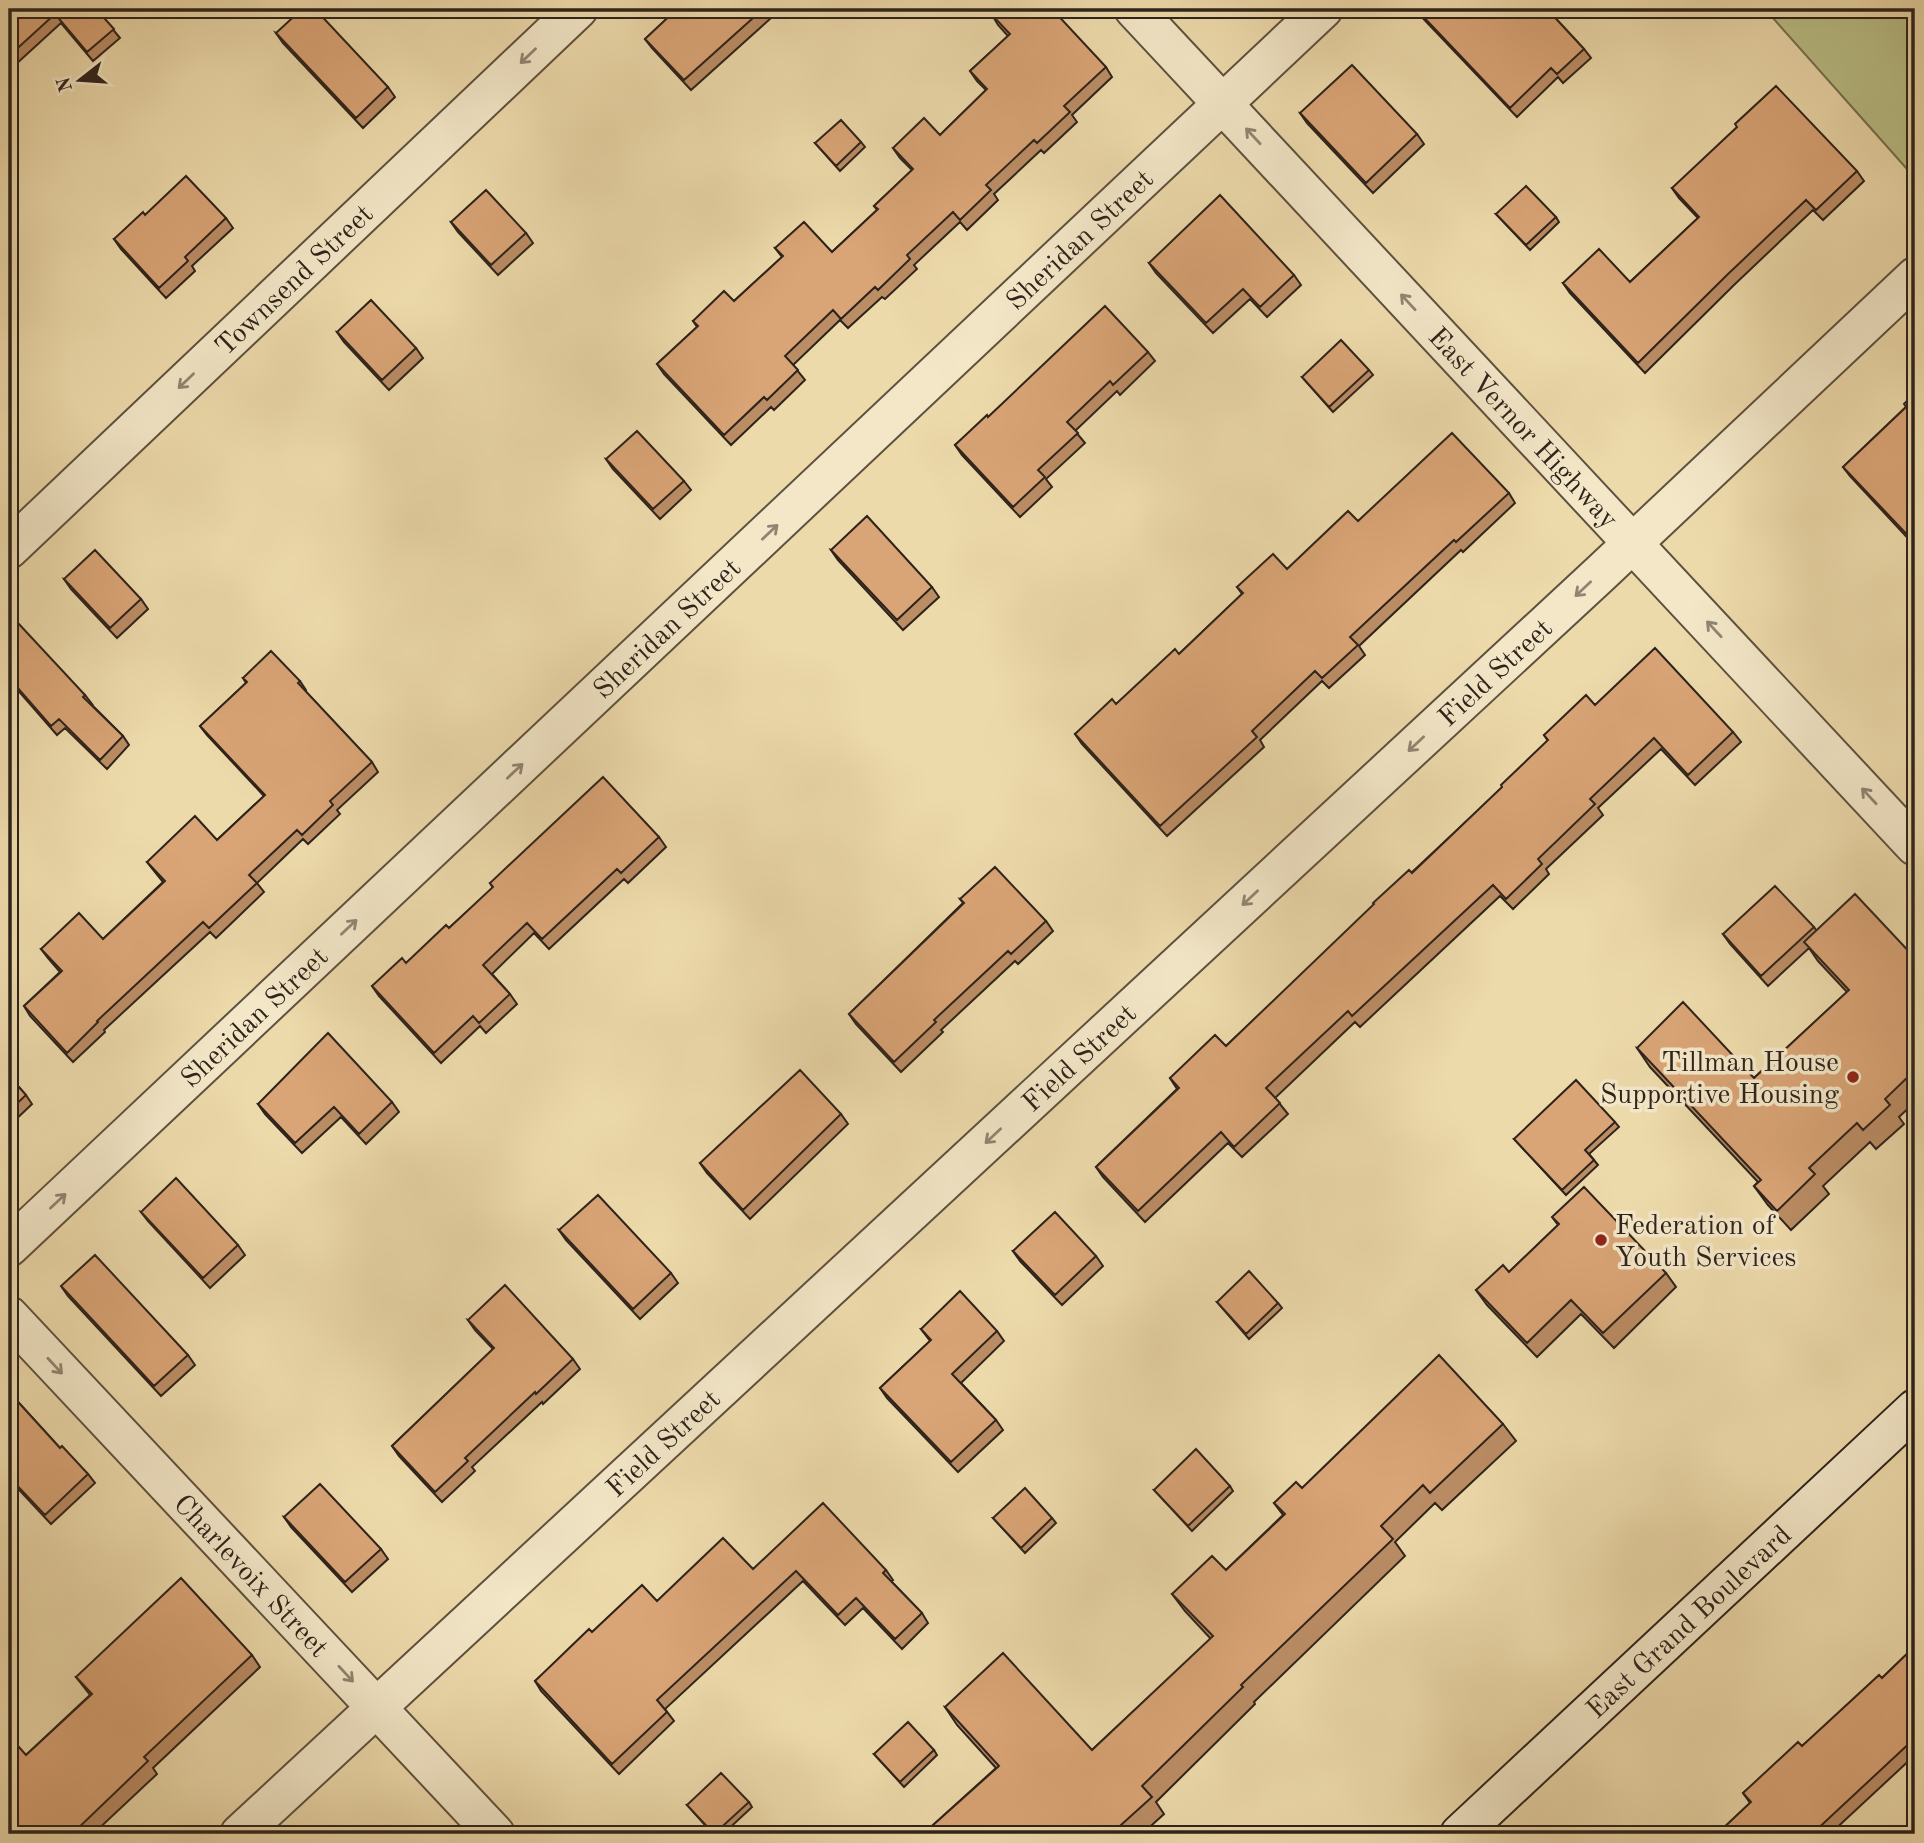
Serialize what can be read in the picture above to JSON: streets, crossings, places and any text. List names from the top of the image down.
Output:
{
  "streets": {
    "street": [
      "Sheridan Street",
      "Townsend Street",
      "East Vernor Highway",
      "Field Street",
      "Charlevoix Street",
      "East Grand Boulevard"
    ]
  },
  "crossings": [
    ["Sheridan Street", "East Vernor Highway"],
    ["East Vernor Highway", "Field Street"],
    ["Field Street", "Charlevoix Street"]
  ],
  "one_way": [
    "Sheridan Street",
    "Townsend Street",
    "East Vernor Highway",
    "Field Street",
    "Charlevoix Street"
  ],
  "places": ["Tillman House Supportive Housing", "Federation of Youth Services"],
  "north": "left"
}
